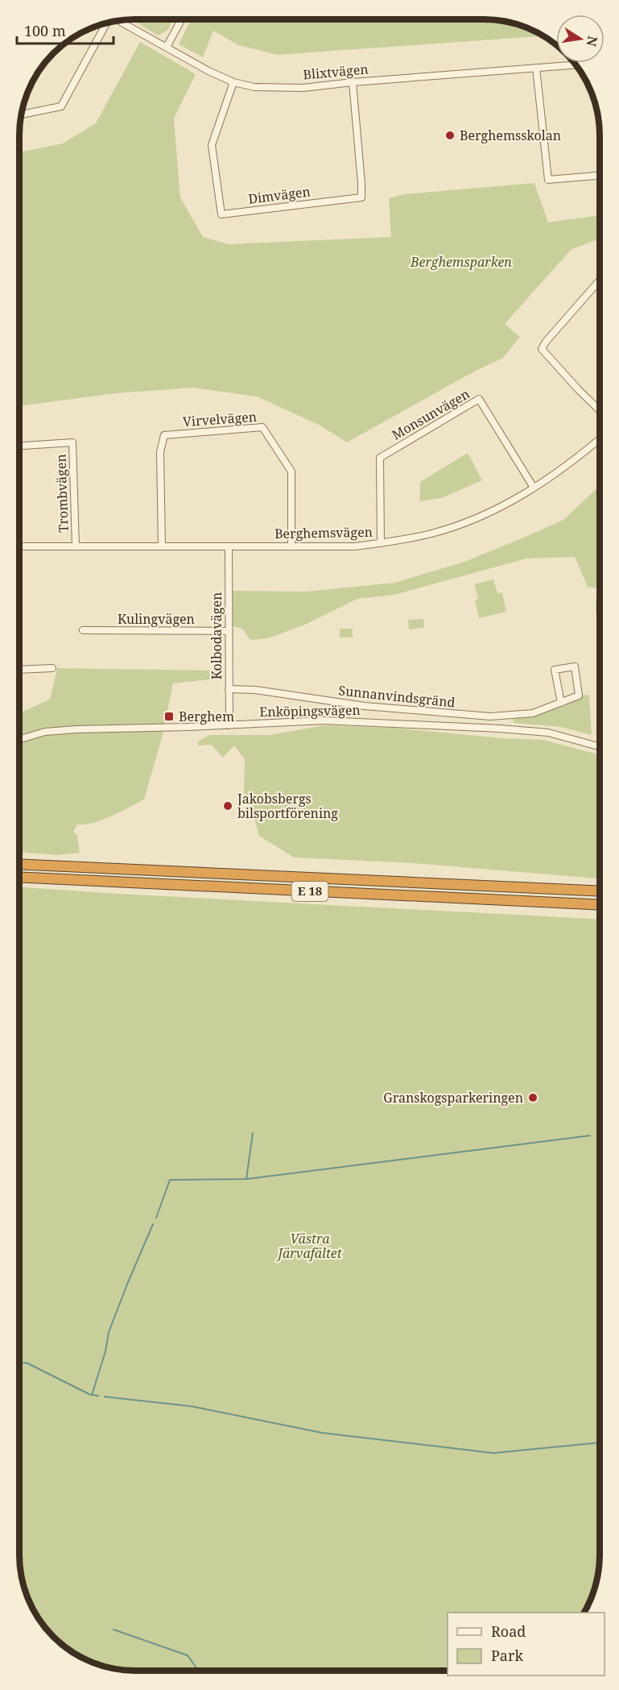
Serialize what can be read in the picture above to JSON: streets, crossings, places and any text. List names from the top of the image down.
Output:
{
  "streets": {
    "highway": ["E 18"],
    "street": [
      "Blixtvägen",
      "Dimvägen",
      "Monsunvägen",
      "Virvelvägen",
      "Trombvägen",
      "Berghemsvägen",
      "Kulingvägen",
      "Kolbodavägen",
      "Sunnanvindsgränd",
      "Enköpingsvägen"
    ]
  },
  "crossings": [
    ["Blixtvägen", "Dimvägen"],
    ["Monsunvägen", "Berghemsvägen"],
    ["Virvelvägen", "Berghemsvägen"],
    ["Trombvägen", "Berghemsvägen"],
    ["Berghemsvägen", "Kolbodavägen"],
    ["Kulingvägen", "Kolbodavägen"],
    ["Kolbodavägen", "Sunnanvindsgränd"],
    ["Kolbodavägen", "Enköpingsvägen"]
  ],
  "parks": ["Berghemsparken", "Västra Järvafältet"],
  "places": {
    "other": ["Berghemsskolan", "Jakobsbergs bilsportförening", "Granskogsparkeringen"],
    "transit": ["Berghem"]
  },
  "legend": ["Road", "Park"],
  "scale_bar": "100 m",
  "north": "right"
}
